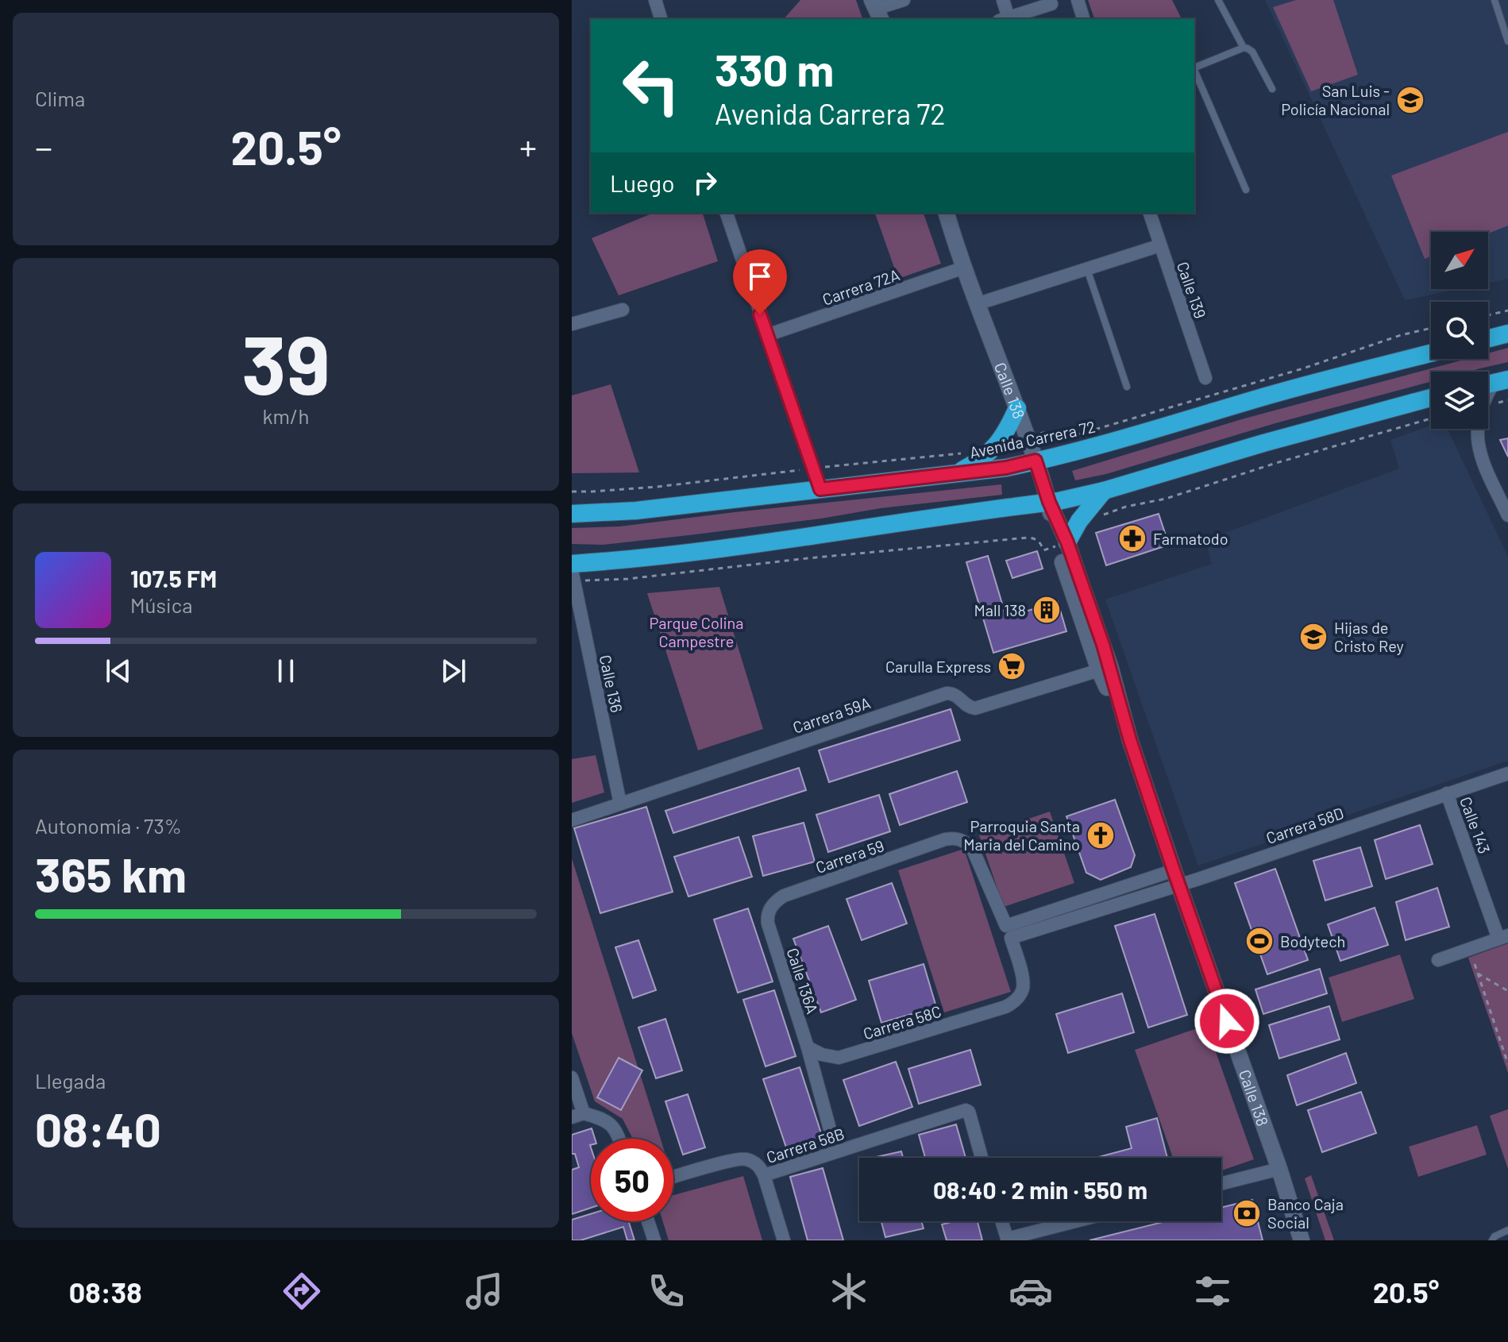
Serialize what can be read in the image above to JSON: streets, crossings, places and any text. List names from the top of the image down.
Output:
{
  "streets": {
    "highway": ["Avenida Carrera 72"],
    "main road": ["Calle 138"],
    "street": [
      "Carrera 72A",
      "Calle 139",
      "Calle 136",
      "Carrera 59A",
      "Carrera 58D",
      "Calle 143",
      "Carrera 59",
      "Calle 136A",
      "Carrera 58C",
      "Carrera 58B"
    ]
  },
  "crossings": [
    ["Carrera 72A", "Calle 138"],
    ["Calle 138", "Avenida Carrera 72"],
    ["Calle 138", "Carrera 59A"],
    ["Calle 138", "Carrera 58D"],
    ["Calle 136", "Carrera 59A"],
    ["Carrera 58D", "Calle 143"],
    ["Carrera 58D", "Carrera 59"],
    ["Carrera 58D", "Carrera 58C"],
    ["Carrera 59", "Calle 136A"],
    ["Carrera 59", "Carrera 58C"],
    ["Calle 136A", "Carrera 58C"]
  ],
  "parks": ["Parque Colina Campestre"],
  "places": {
    "school or university": ["San Luis - Policía Nacional", "Hijas de Cristo Rey"],
    "pharmacy": ["Farmatodo"],
    "building": ["Mall 138"],
    "supermarket": ["Carulla Express"],
    "church": ["Parroquia Santa Maria del Camino"],
    "sports": ["Bodytech"],
    "bank": ["Banco Caja Social"]
  },
  "north": "top right",
  "page": {
    "tile": [
      "Clima",
      ["39", "km/h"],
      ["Autonomía · 73%", "365 km"],
      ["Llegada", "08:40"]
    ],
    "turn": ["330 m", "Avenida Carrera 72"],
    "heat": ["−", "20.5°", "+"],
    "then": "Luego",
    "song": ["107.5 FM", "Música"],
    "limit": "50",
    "trip": "08:40 · 2 min · 550 m",
    "tabs": ["08:38", "20.5°"]
  }
}
